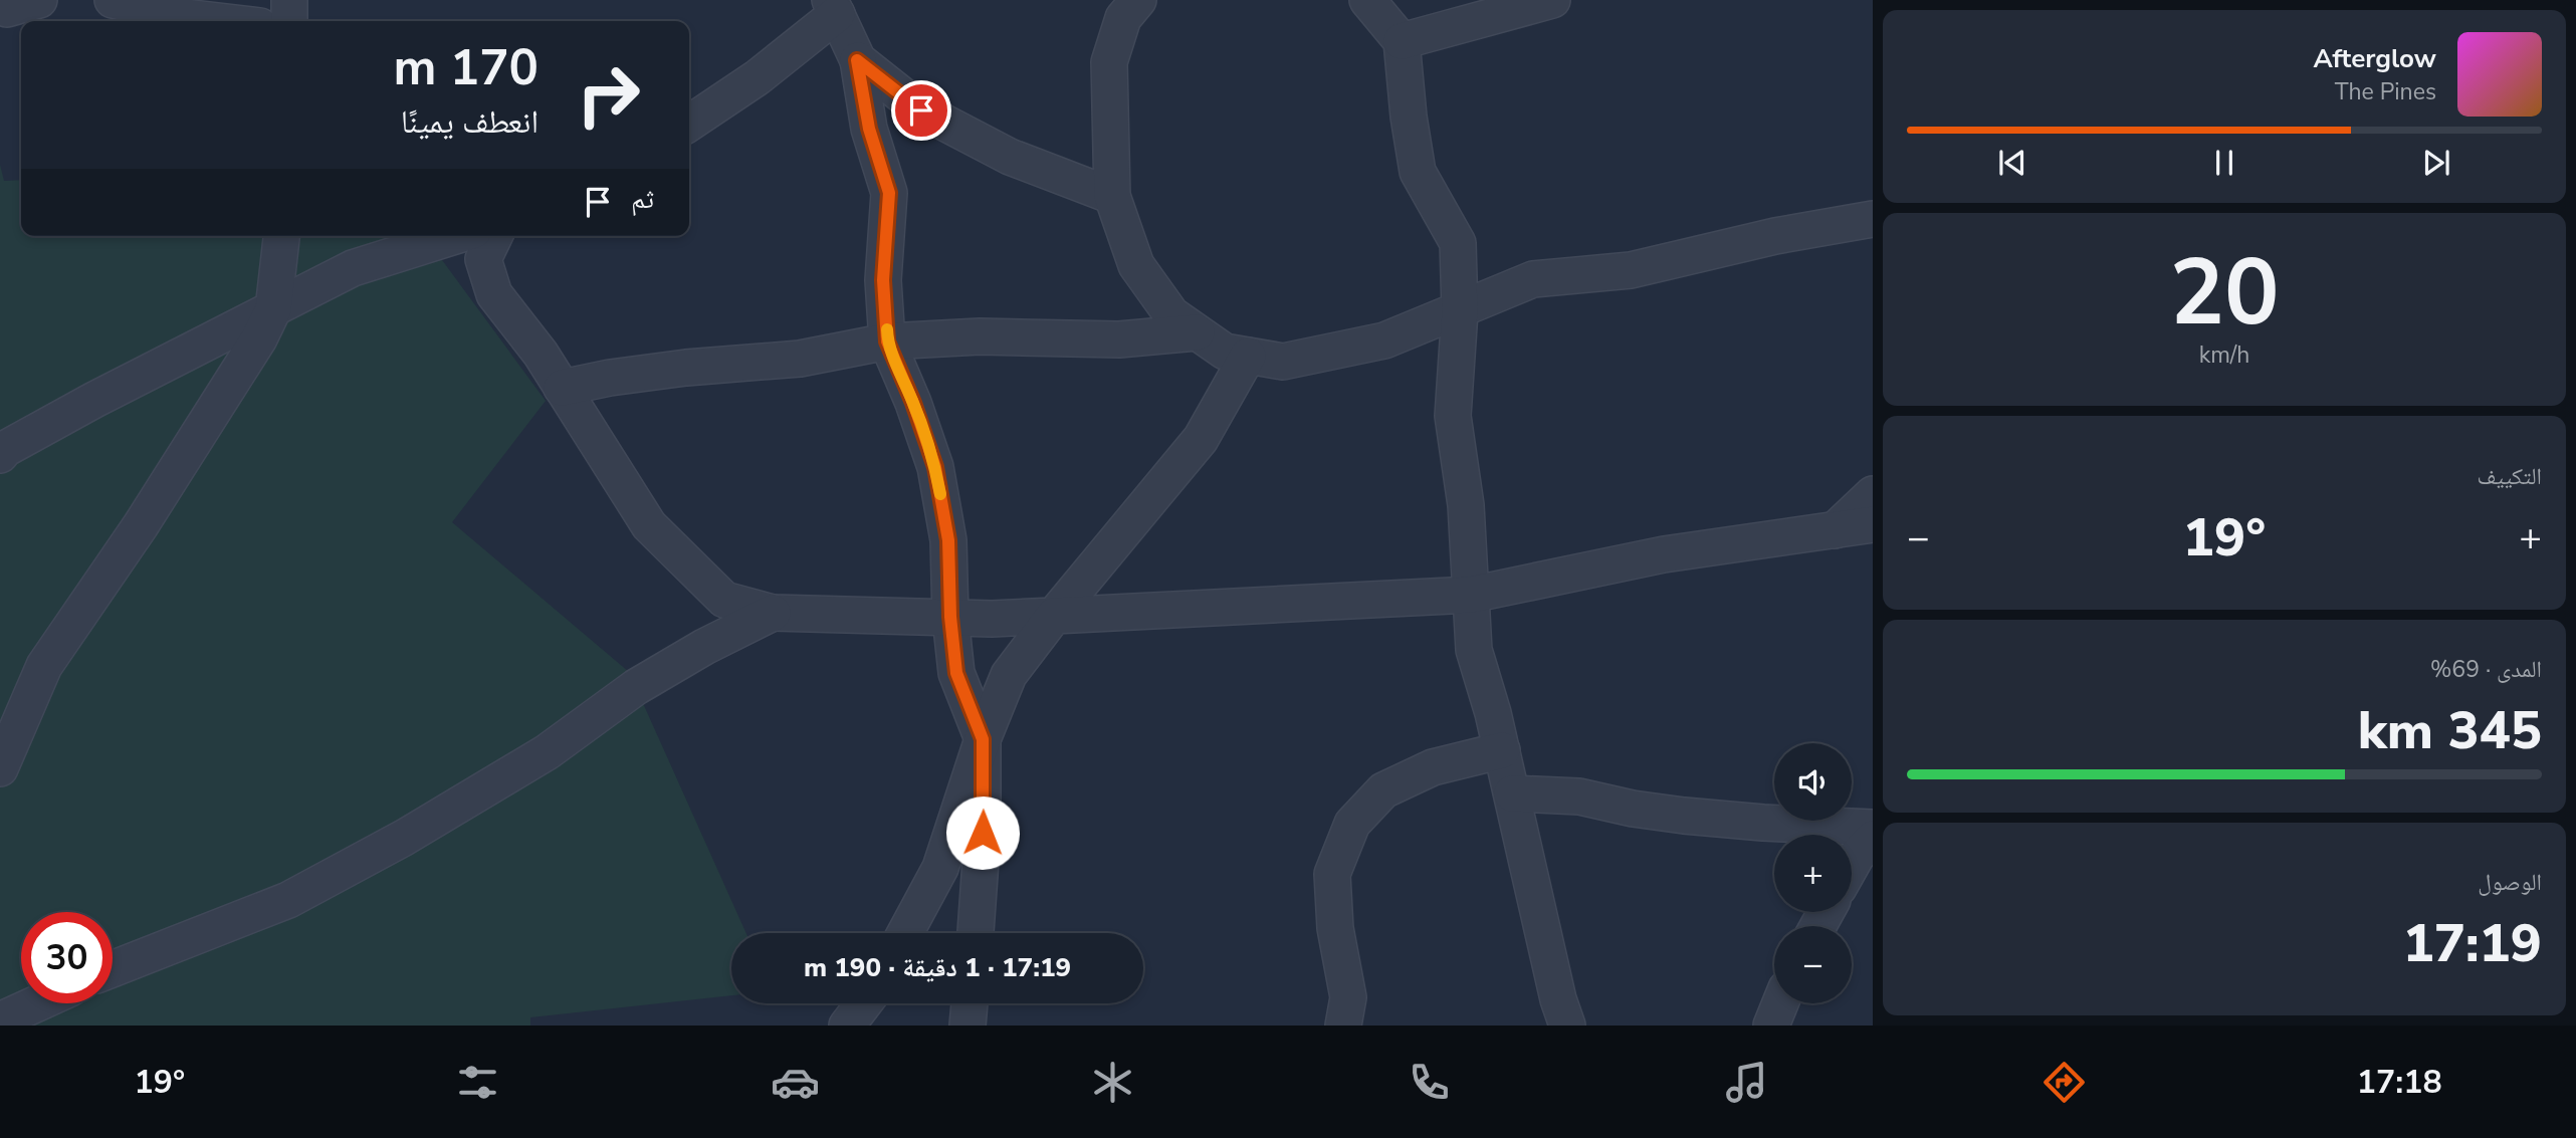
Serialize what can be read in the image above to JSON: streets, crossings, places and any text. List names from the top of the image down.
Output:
{
  "page": {
    "turn": ["170 m", "انعطف يمينًا"],
    "song": ["Afterglow", "The Pines"],
    "then": "ثم",
    "tile": [
      ["20", "km/h"],
      "التكييف",
      ["المدى · 69%", "345 km"],
      ["الوصول", "17:19"]
    ],
    "heat": ["−", "19°", "+"],
    "map_buttons": ["+", "−"],
    "limit": "30",
    "trip": "17:19 · 1 دقيقة · 190 m",
    "tabs": ["17:18", "19°"]
  }
}
